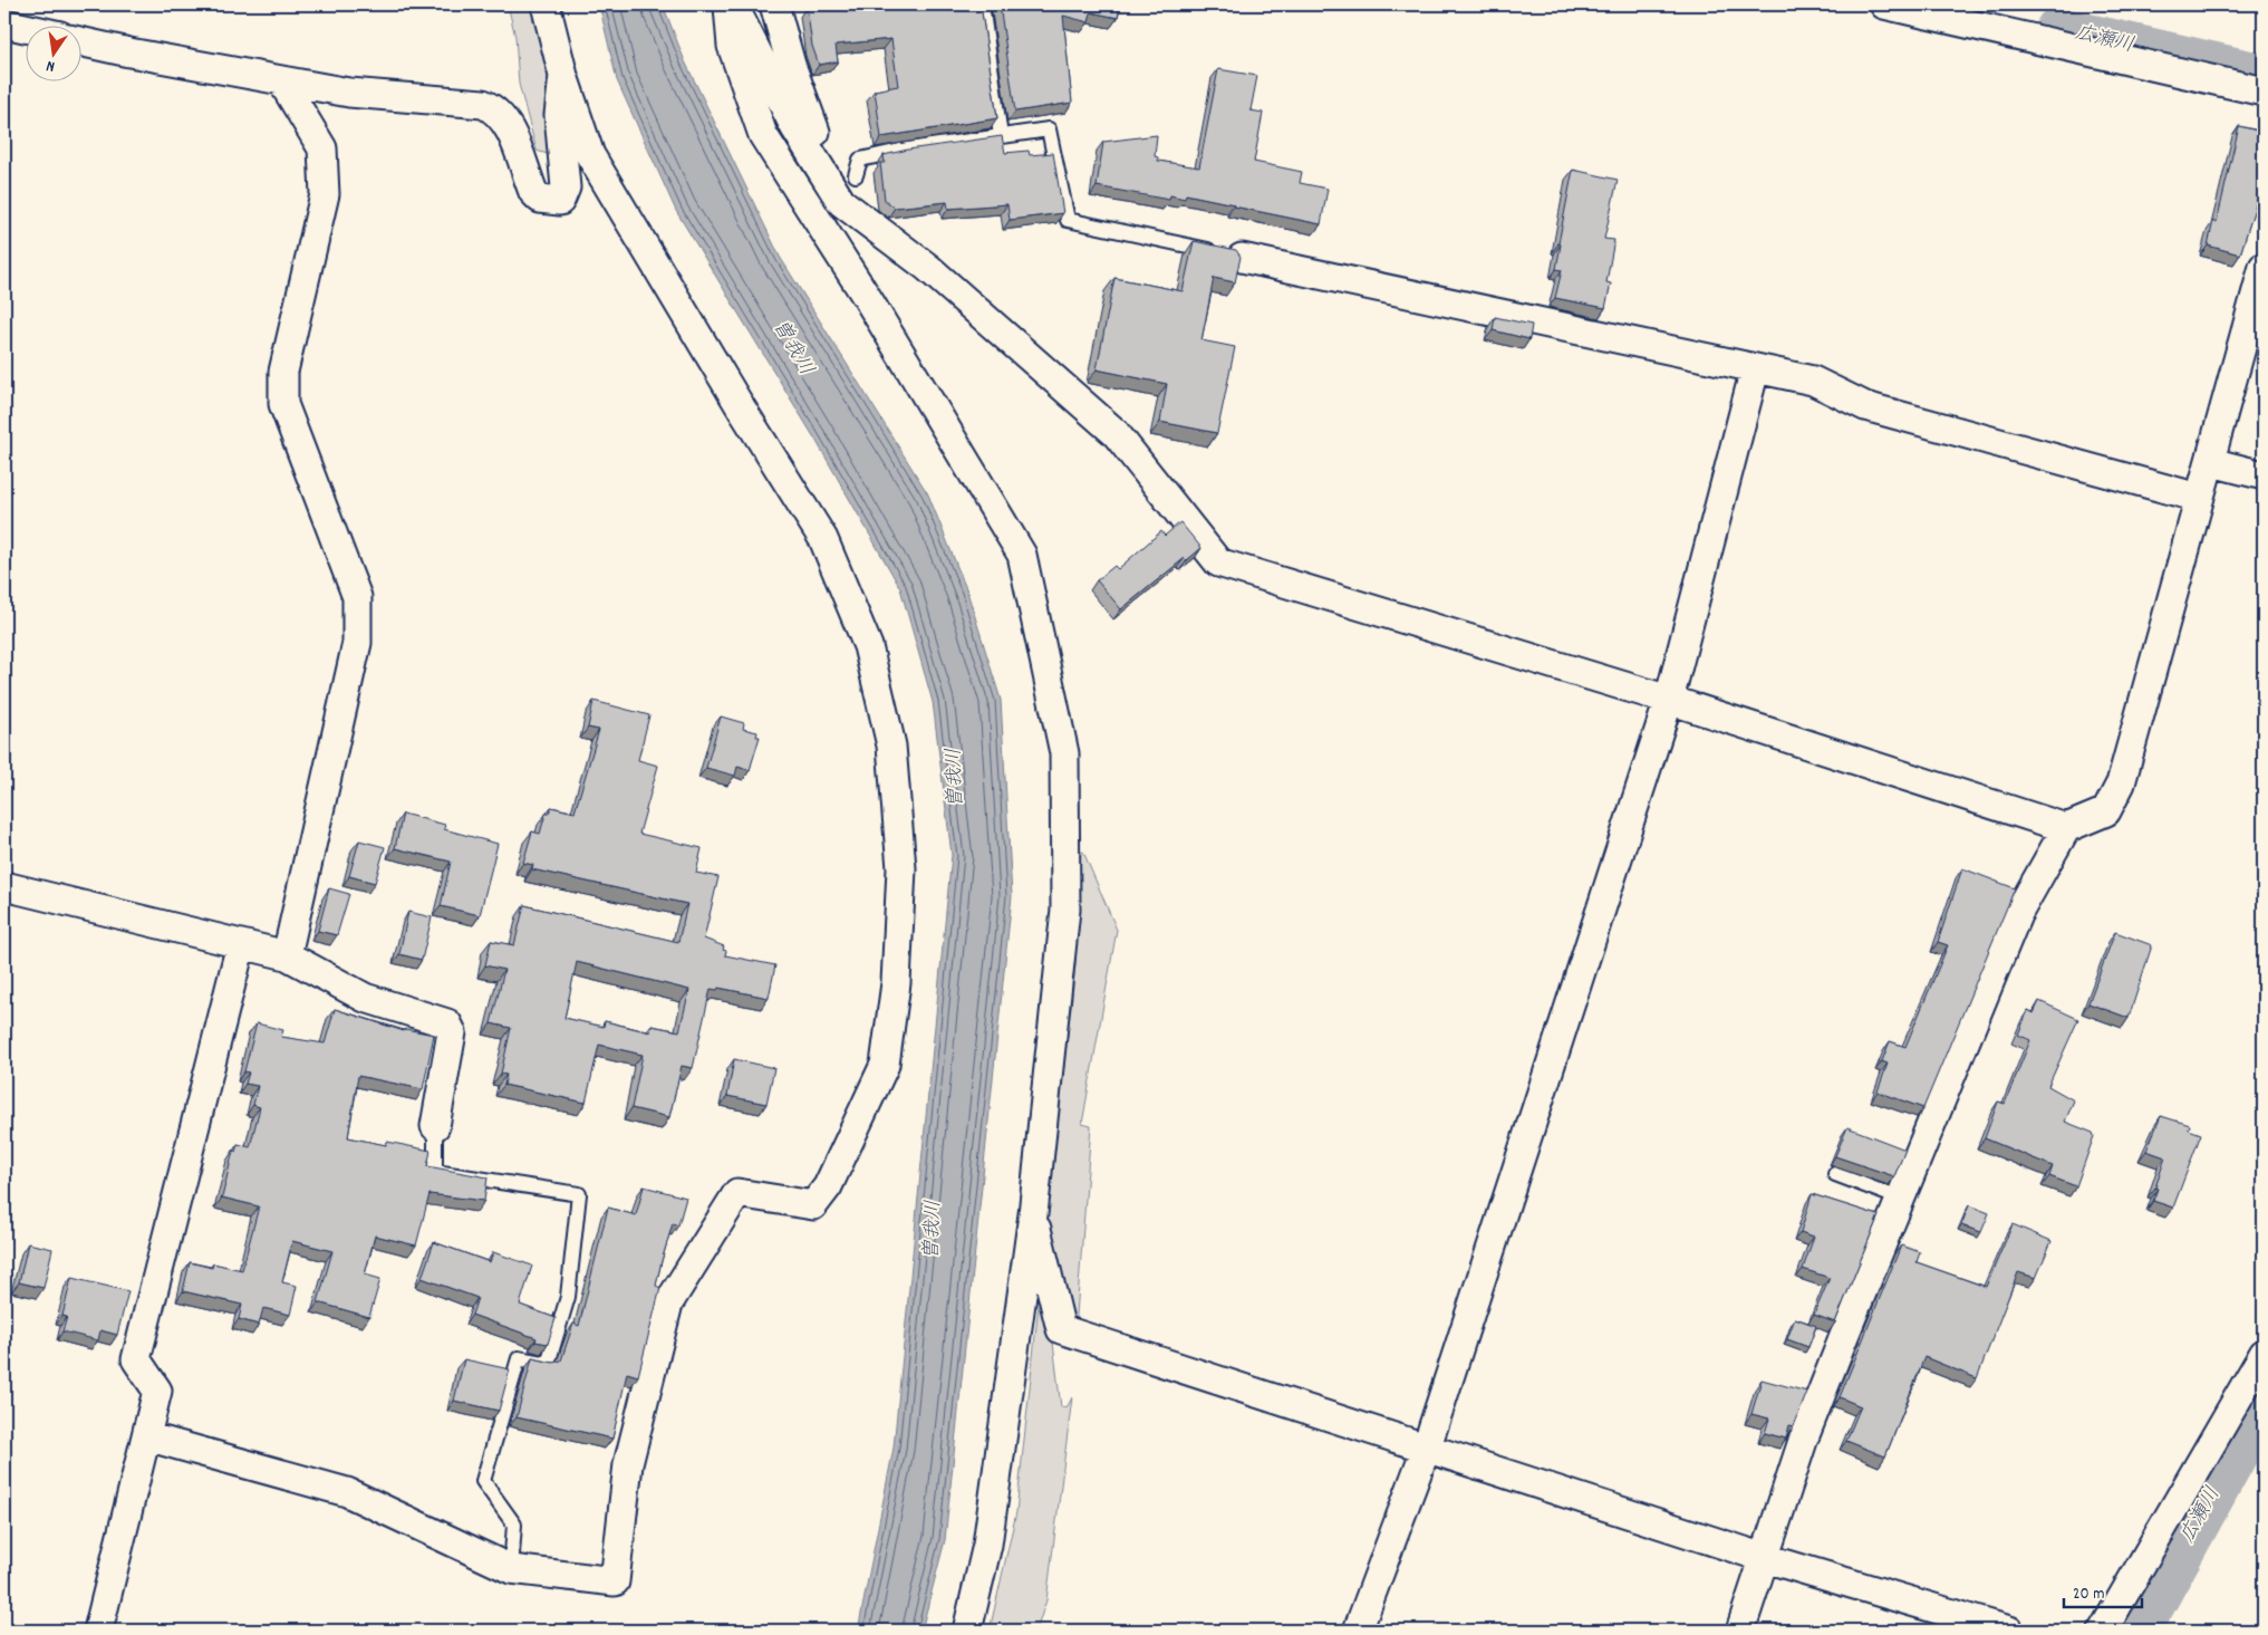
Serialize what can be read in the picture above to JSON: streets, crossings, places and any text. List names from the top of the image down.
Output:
{
  "water": ["広瀬川", "曽我川"],
  "scale_bar": "20 m",
  "north": "bottom"
}
